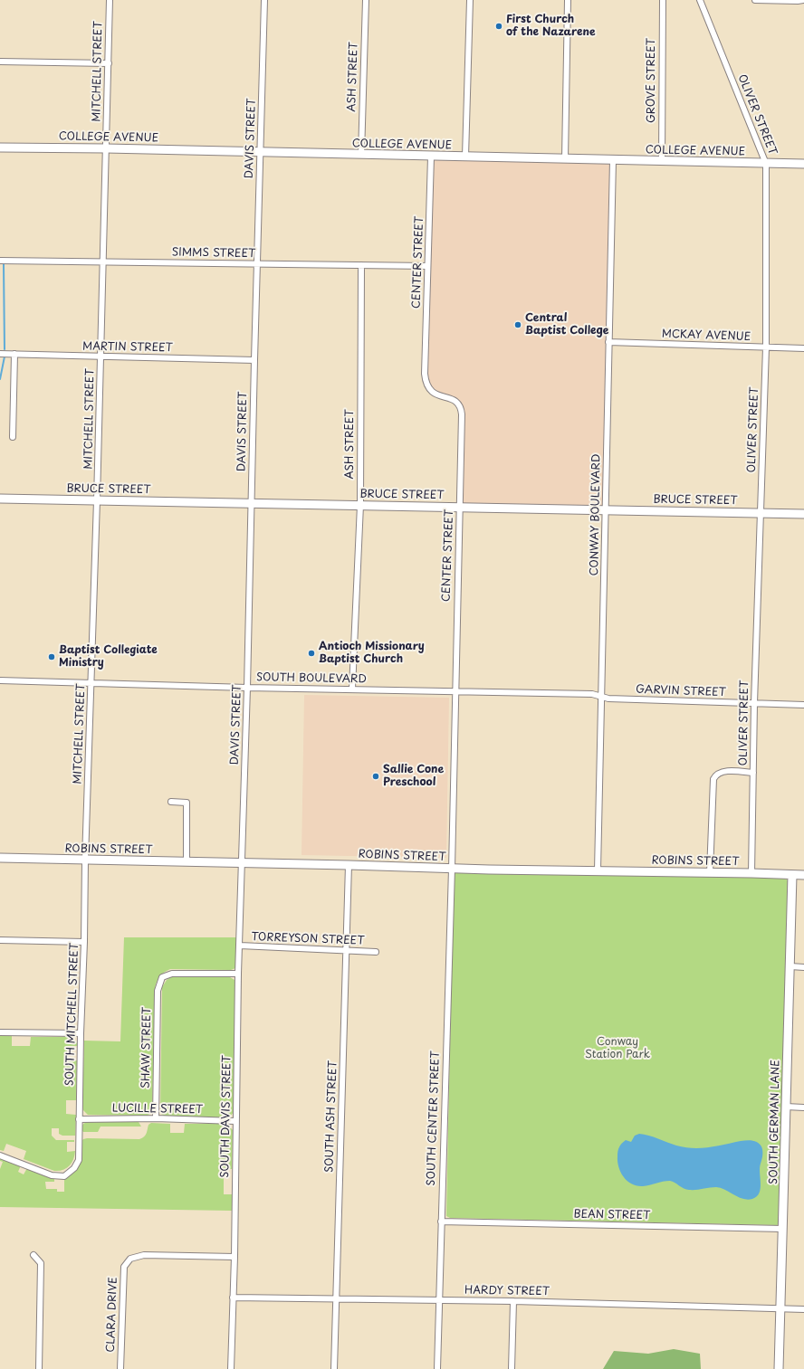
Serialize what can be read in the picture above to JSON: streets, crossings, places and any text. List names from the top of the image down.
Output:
{
  "streets": {
    "street": [
      "MITCHELL STREET",
      "ASH STREET",
      "GROVE STREET",
      "OLIVER STREET",
      "COLLEGE AVENUE",
      "DAVIS STREET",
      "SIMMS STREET",
      "CENTER STREET",
      "MCKAY AVENUE",
      "MARTIN STREET",
      "BRUCE STREET",
      "CONWAY BOULEVARD",
      "SOUTH BOULEVARD",
      "GARVIN STREET",
      "ROBINS STREET",
      "TORREYSON STREET",
      "SOUTH MITCHELL STREET",
      "SHAW STREET",
      "LUCILLE STREET",
      "SOUTH DAVIS STREET",
      "SOUTH ASH STREET",
      "SOUTH CENTER STREET",
      "SOUTH GERMAN LANE",
      "BEAN STREET",
      "HARDY STREET",
      "CLARA DRIVE"
    ]
  },
  "crossings": [
    ["MITCHELL STREET", "COLLEGE AVENUE"],
    ["MITCHELL STREET", "SIMMS STREET"],
    ["MITCHELL STREET", "MARTIN STREET"],
    ["MITCHELL STREET", "BRUCE STREET"],
    ["MITCHELL STREET", "SOUTH BOULEVARD"],
    ["MITCHELL STREET", "ROBINS STREET"],
    ["MITCHELL STREET", "SOUTH MITCHELL STREET"],
    ["ASH STREET", "COLLEGE AVENUE"],
    ["ASH STREET", "SIMMS STREET"],
    ["ASH STREET", "BRUCE STREET"],
    ["ASH STREET", "SOUTH BOULEVARD"],
    ["GROVE STREET", "COLLEGE AVENUE"],
    ["OLIVER STREET", "COLLEGE AVENUE"],
    ["OLIVER STREET", "MCKAY AVENUE"],
    ["OLIVER STREET", "BRUCE STREET"],
    ["OLIVER STREET", "GARVIN STREET"],
    ["OLIVER STREET", "ROBINS STREET"],
    ["COLLEGE AVENUE", "DAVIS STREET"],
    ["COLLEGE AVENUE", "CENTER STREET"],
    ["COLLEGE AVENUE", "CONWAY BOULEVARD"],
    ["DAVIS STREET", "SIMMS STREET"],
    ["DAVIS STREET", "MARTIN STREET"],
    ["DAVIS STREET", "BRUCE STREET"],
    ["DAVIS STREET", "SOUTH BOULEVARD"],
    ["DAVIS STREET", "ROBINS STREET"],
    ["DAVIS STREET", "SOUTH DAVIS STREET"],
    ["SIMMS STREET", "CENTER STREET"],
    ["CENTER STREET", "BRUCE STREET"],
    ["CENTER STREET", "SOUTH BOULEVARD"],
    ["CENTER STREET", "ROBINS STREET"],
    ["CENTER STREET", "SOUTH CENTER STREET"],
    ["MCKAY AVENUE", "CONWAY BOULEVARD"],
    ["BRUCE STREET", "CONWAY BOULEVARD"],
    ["CONWAY BOULEVARD", "SOUTH BOULEVARD"],
    ["CONWAY BOULEVARD", "GARVIN STREET"],
    ["CONWAY BOULEVARD", "ROBINS STREET"],
    ["SOUTH BOULEVARD", "GARVIN STREET"],
    ["ROBINS STREET", "SOUTH MITCHELL STREET"],
    ["ROBINS STREET", "SOUTH DAVIS STREET"],
    ["ROBINS STREET", "SOUTH ASH STREET"],
    ["ROBINS STREET", "SOUTH CENTER STREET"],
    ["ROBINS STREET", "SOUTH GERMAN LANE"],
    ["TORREYSON STREET", "SOUTH DAVIS STREET"],
    ["TORREYSON STREET", "SOUTH ASH STREET"],
    ["SOUTH MITCHELL STREET", "LUCILLE STREET"],
    ["SHAW STREET", "LUCILLE STREET"],
    ["SHAW STREET", "SOUTH DAVIS STREET"],
    ["LUCILLE STREET", "SOUTH DAVIS STREET"],
    ["SOUTH DAVIS STREET", "HARDY STREET"],
    ["SOUTH DAVIS STREET", "CLARA DRIVE"],
    ["SOUTH ASH STREET", "HARDY STREET"],
    ["SOUTH CENTER STREET", "BEAN STREET"],
    ["SOUTH CENTER STREET", "HARDY STREET"],
    ["SOUTH GERMAN LANE", "BEAN STREET"],
    ["SOUTH GERMAN LANE", "HARDY STREET"]
  ],
  "parks": ["Conway Station Park"],
  "places": [
    "First Church of the Nazarene",
    "Central Baptist College",
    "Antioch Missionary Baptist Church",
    "Baptist Collegiate Ministry",
    "Sallie Cone Preschool"
  ]
}
